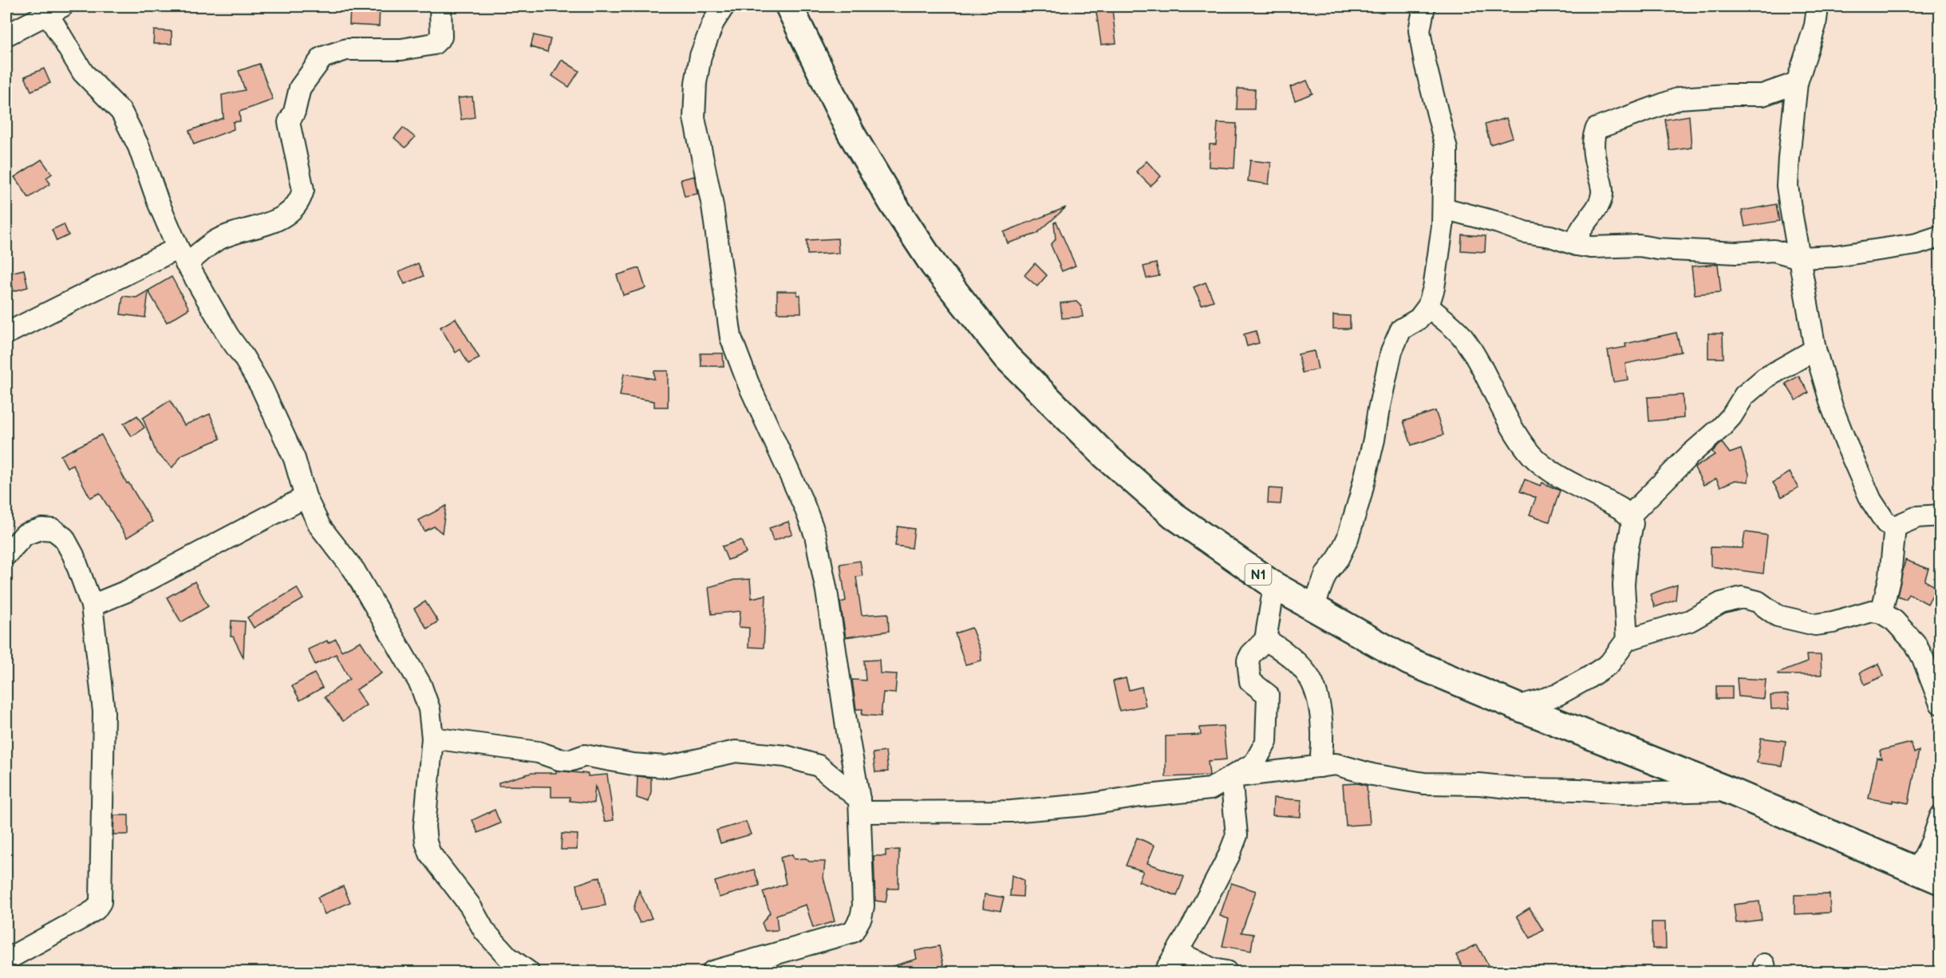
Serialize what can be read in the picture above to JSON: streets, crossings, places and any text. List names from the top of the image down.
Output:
{
  "streets": {
    "highway": ["N1"]
  }
}
